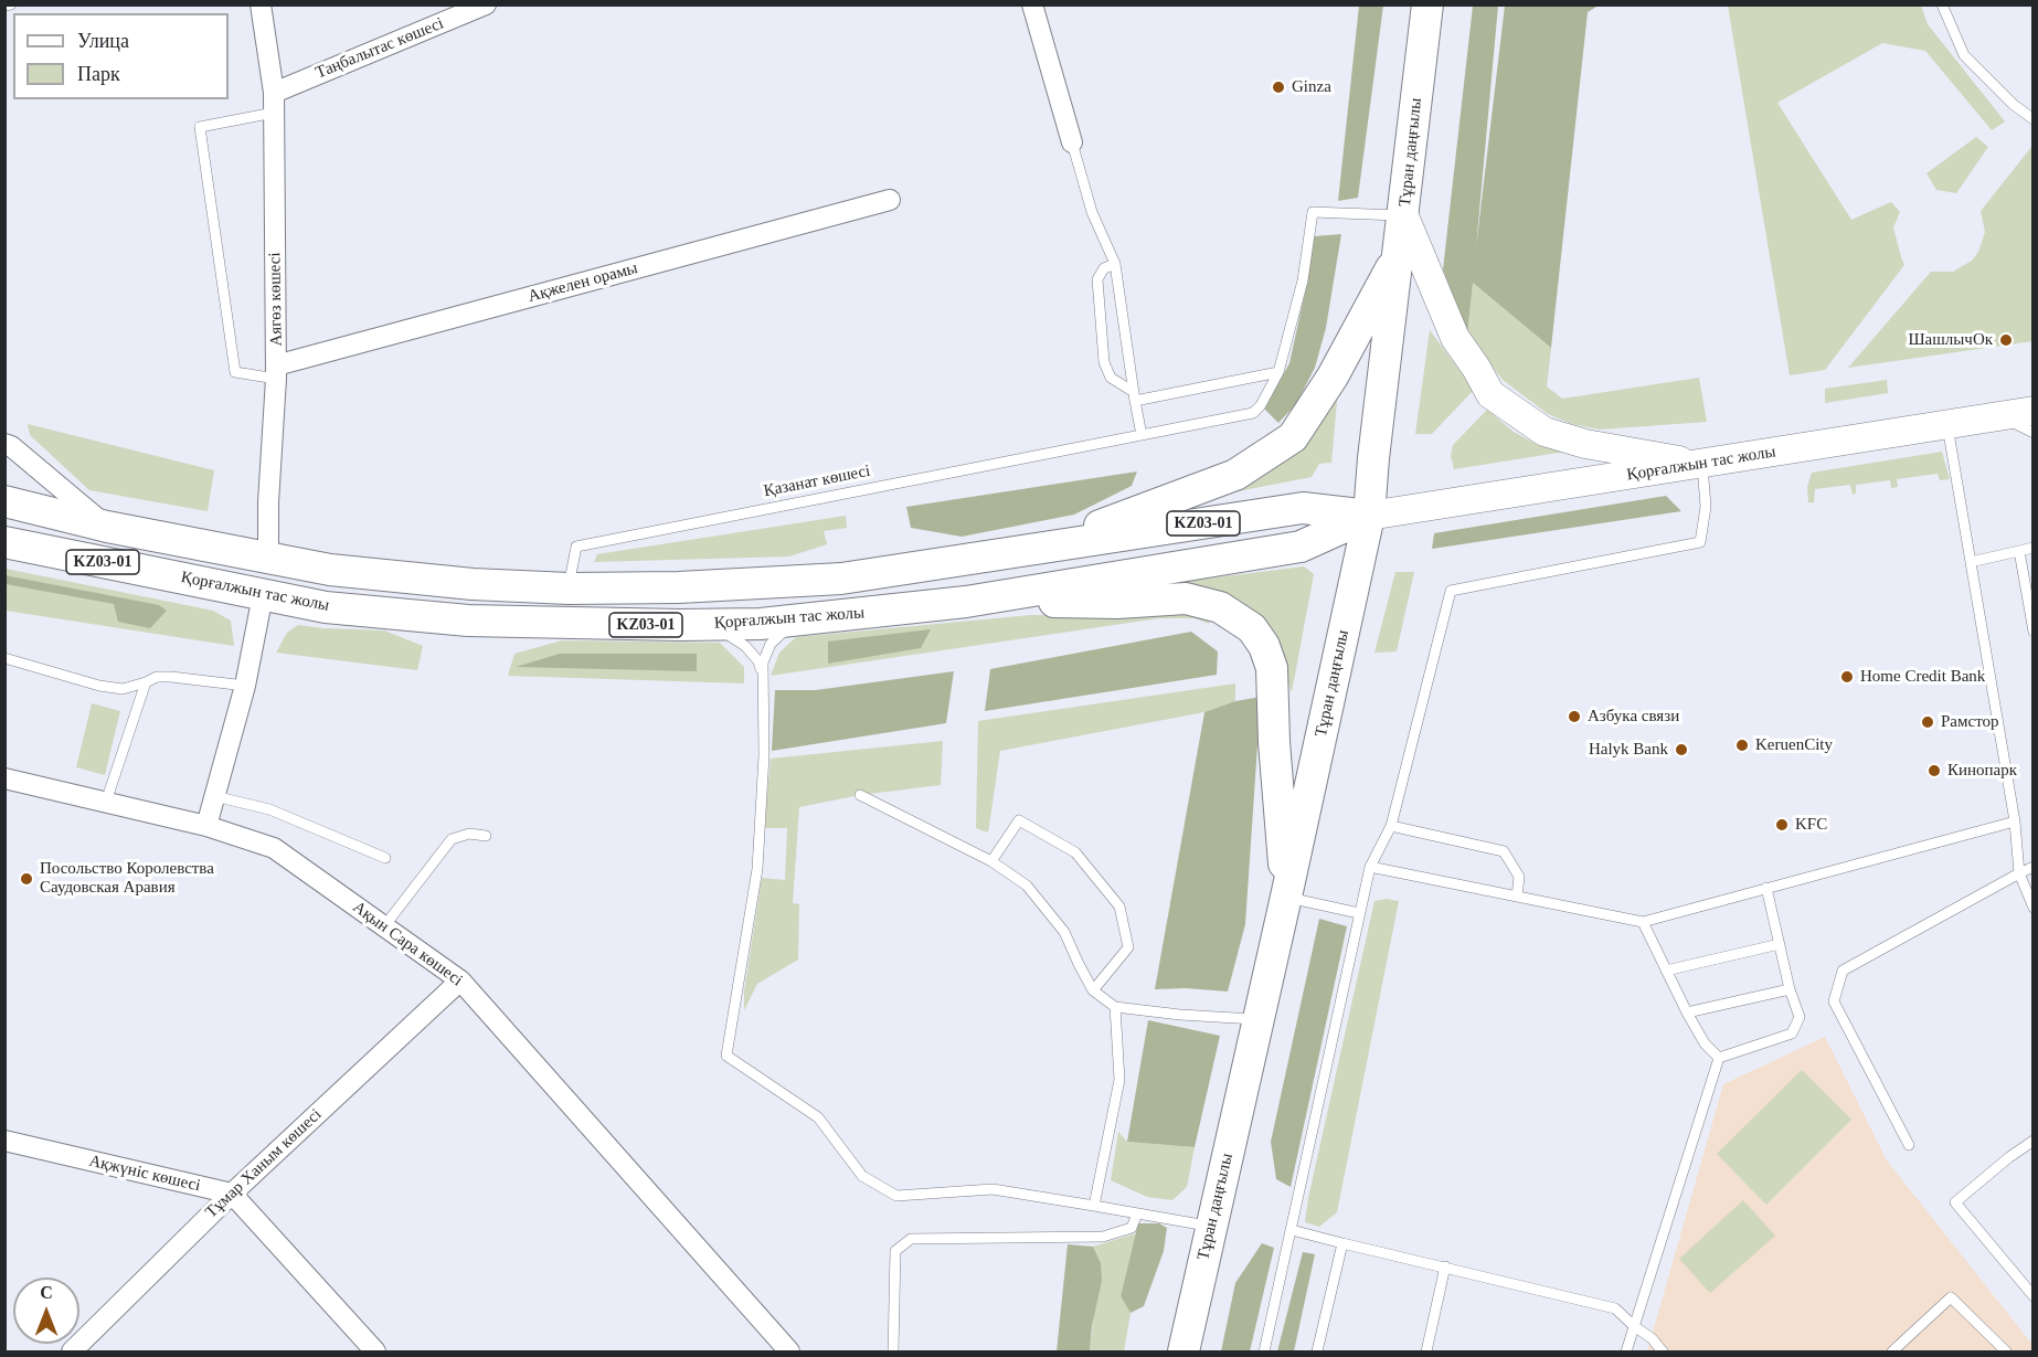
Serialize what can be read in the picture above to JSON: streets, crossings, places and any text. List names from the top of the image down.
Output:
{
  "streets": {
    "main road": [
      "Тұран даңғылы",
      "Аягөз көшесі",
      "Қорғалжын тас жолы",
      "KZ03-01"
    ],
    "street": [
      "Таңбалытас көшесі",
      "Ақжелен орамы",
      "Ақын Сара көшесі",
      "Тұмар Ханым көшесі",
      "Ақжүніс көшесі"
    ],
    "lane": ["Қазанат көшесі"]
  },
  "crossings": [
    ["Таңбалытас көшесі", "Аягөз көшесі"],
    ["Тұран даңғылы", "Қорғалжын тас жолы"],
    ["Ақжелен орамы", "Аягөз көшесі"],
    ["Аягөз көшесі", "Қорғалжын тас жолы"],
    ["Қорғалжын тас жолы", "Қазанат көшесі"],
    ["Ақын Сара көшесі", "Тұмар Ханым көшесі"],
    ["Тұмар Ханым көшесі", "Ақжүніс көшесі"]
  ],
  "places": [
    "Ginza",
    "ШашлычОк",
    "Home Credit Bank",
    "Азбука связи",
    "Рамстор",
    "KeruenCity",
    "Halyk Bank",
    "Кинопарк",
    "KFC",
    "Посольство Королевства Саудовская Аравия"
  ],
  "legend": ["Улица", "Парк"],
  "north": "top"
}
